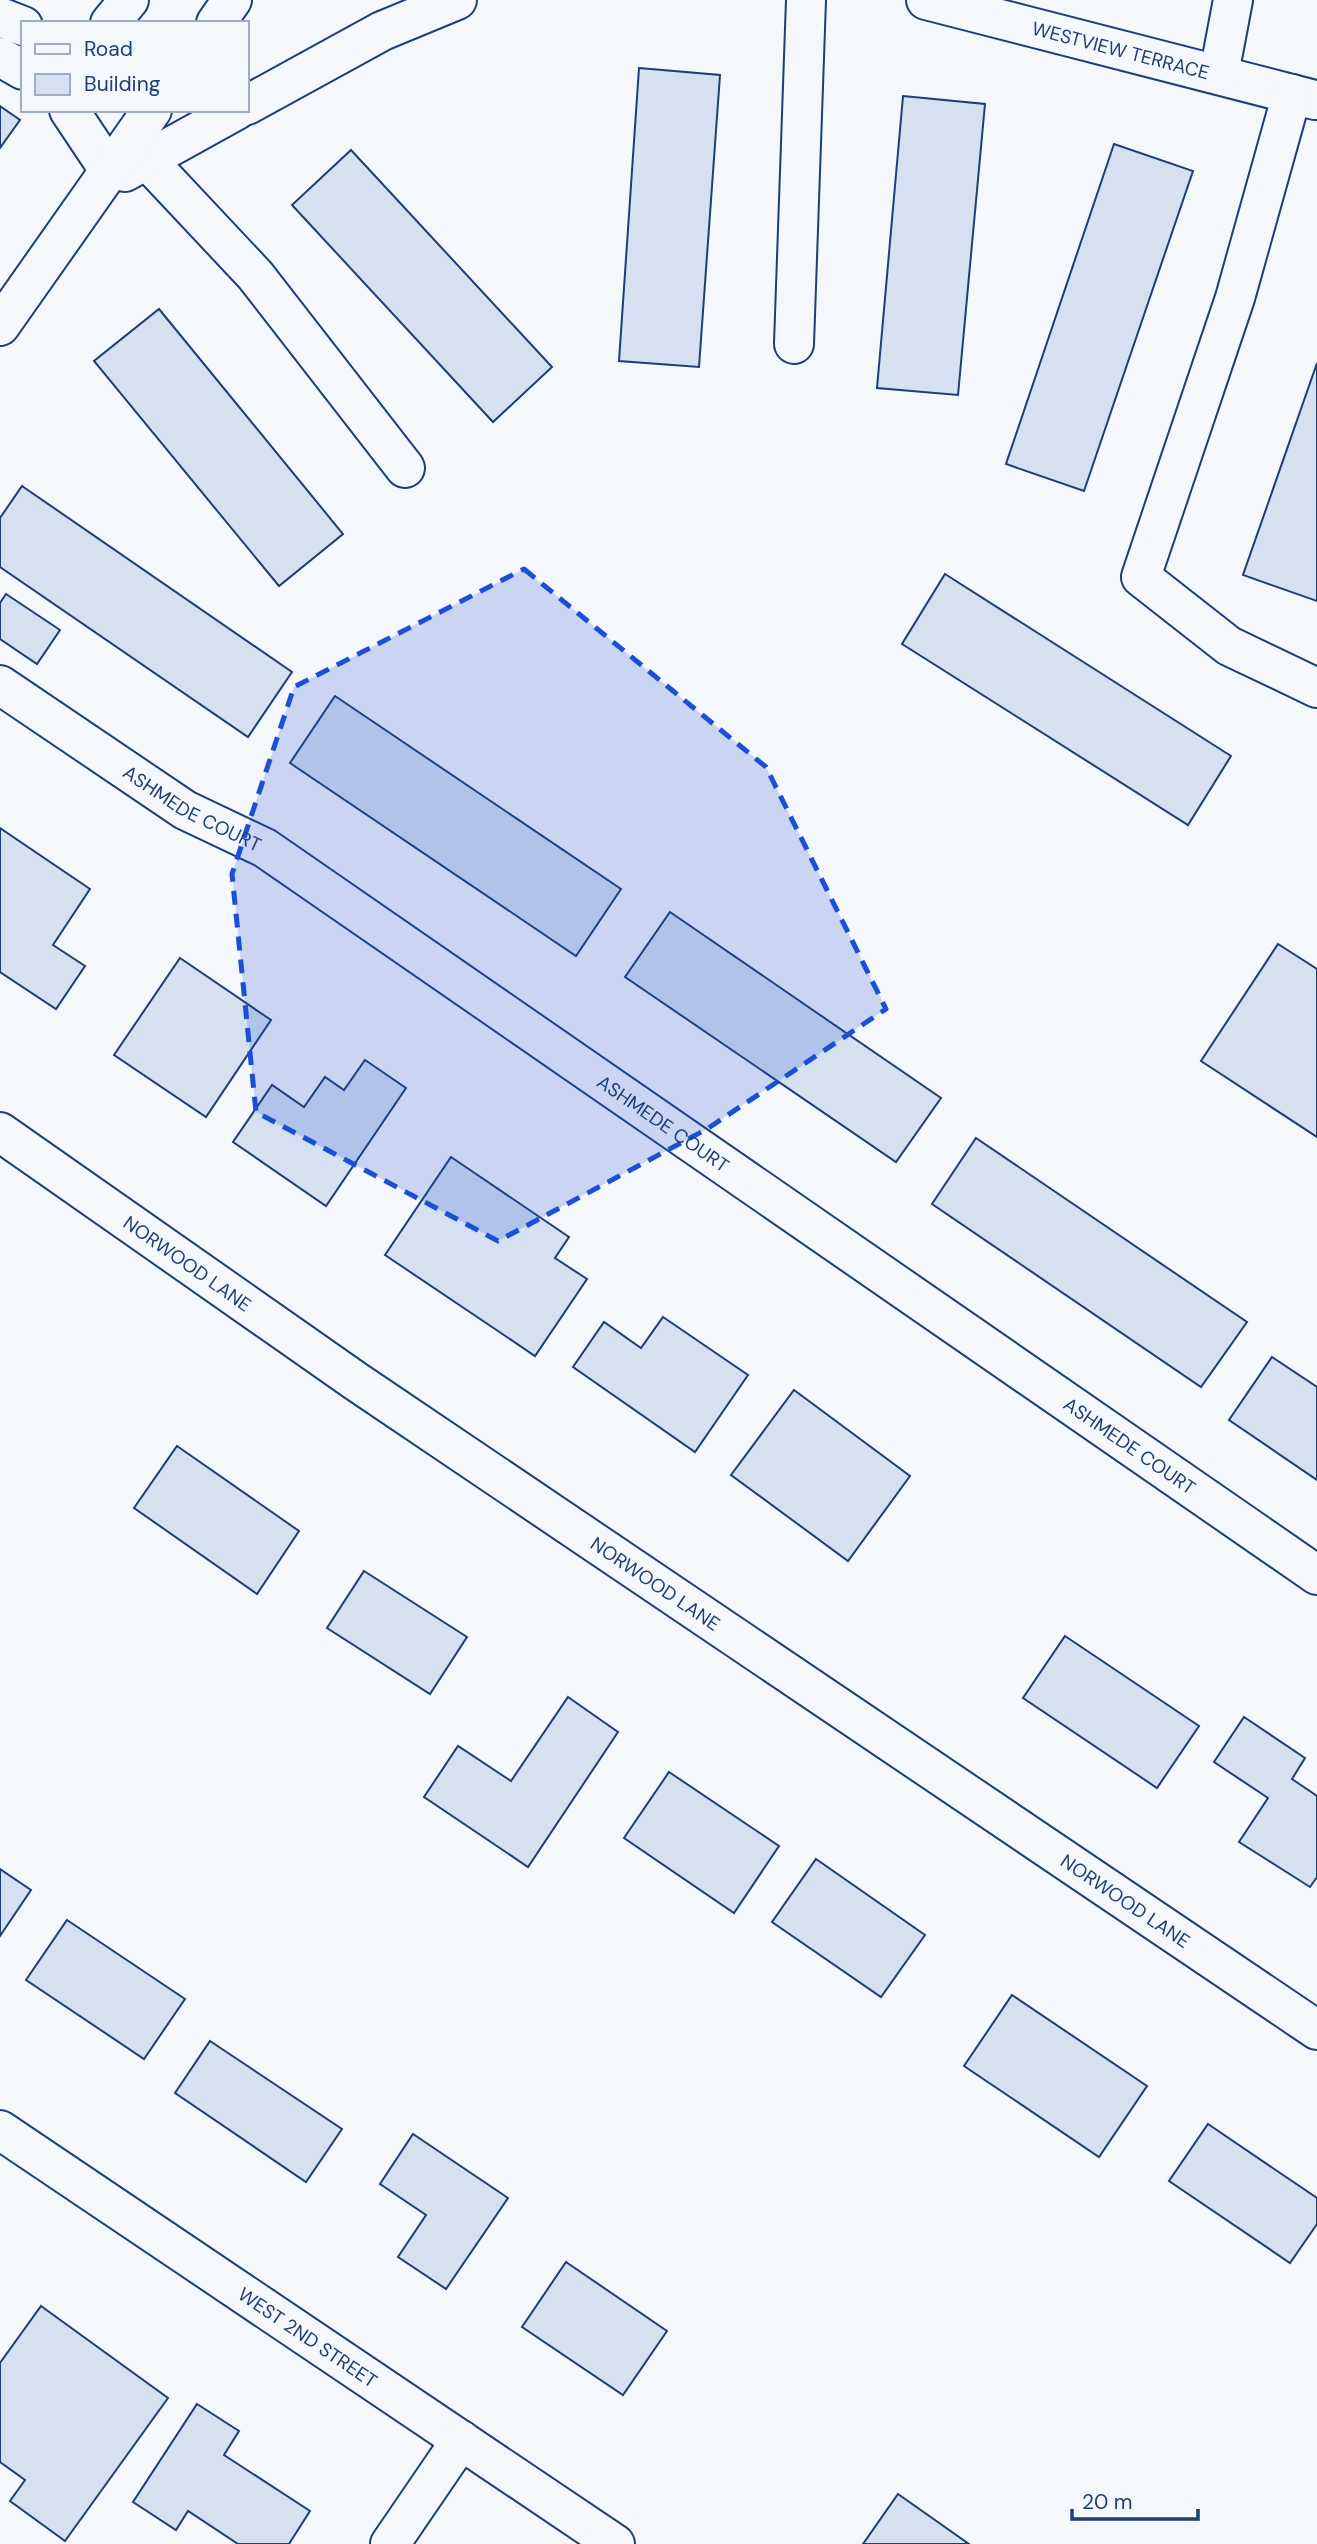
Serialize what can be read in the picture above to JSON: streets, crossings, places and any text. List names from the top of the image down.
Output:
{
  "streets": {
    "street": [
      "WESTVIEW TERRACE",
      "ASHMEDE COURT",
      "NORWOOD LANE",
      "WEST 2ND STREET"
    ]
  },
  "legend": ["Road", "Building"],
  "scale_bar": "20 m"
}
